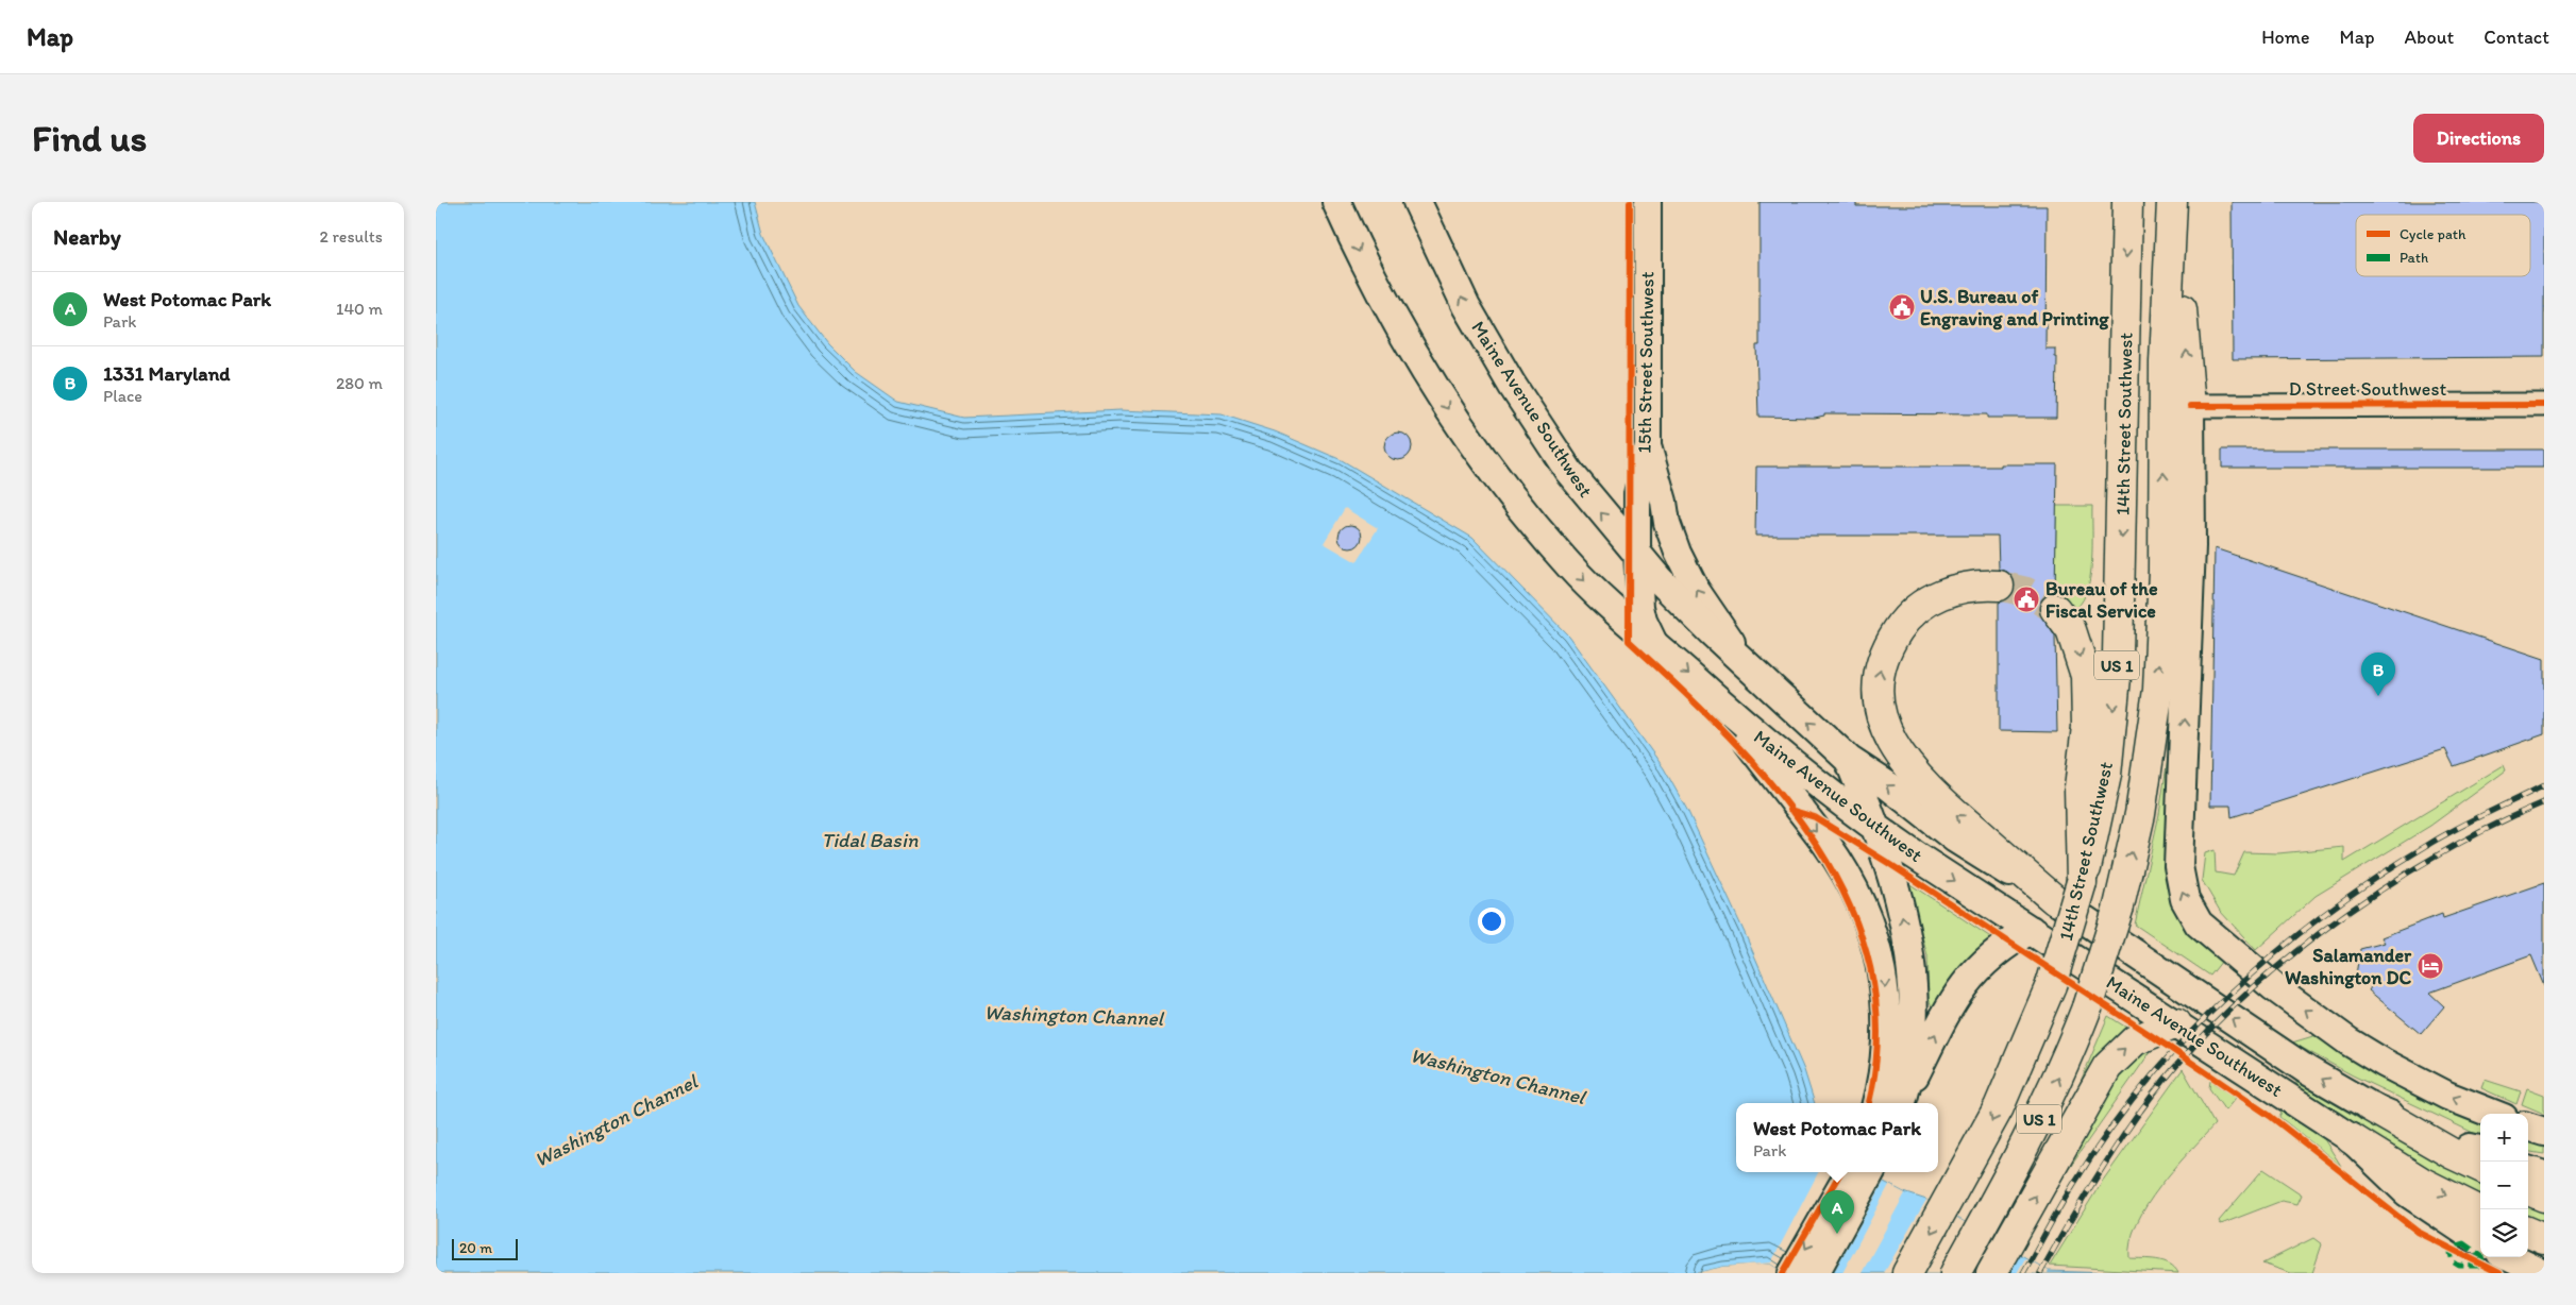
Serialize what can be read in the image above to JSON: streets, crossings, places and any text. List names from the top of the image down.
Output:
{
  "streets": {
    "highway": ["14th Street Southwest", "US 1"],
    "main road": ["15th Street Southwest", "Maine Avenue Southwest"],
    "street": ["D Street Southwest"]
  },
  "crossings": [
    ["15th Street Southwest", "Maine Avenue Southwest"]
  ],
  "water": ["Tidal Basin", "Washington Channel"],
  "places": {
    "public building": ["U.S. Bureau of Engraving and Printing", "Bureau of the Fiscal Service"],
    "hotel": ["Salamander Washington DC"]
  },
  "legend": ["Cycle path", "Path"],
  "scale_bar": "20 m",
  "page": {
    "header": "Map",
    "nav": [
      "Home",
      "Map",
      "About",
      "Contact"
    ],
    "buttons": "Directions",
    "title": "Find us",
    "heading": ["Nearby", "2 results"],
    "list": [
      {
        "mark": "A",
        "name": "West Potomac Park",
        "note": "Park",
        "value": "140 m"
      },
      {
        "mark": "B",
        "name": "1331 Maryland",
        "note": "Place",
        "value": "280 m"
      }
    ],
    "pins": ["B", "A"],
    "popup": ["West Potomac Park", "Park"],
    "map_buttons": ["+", "−"],
    "scale": "20 m"
  }
}
